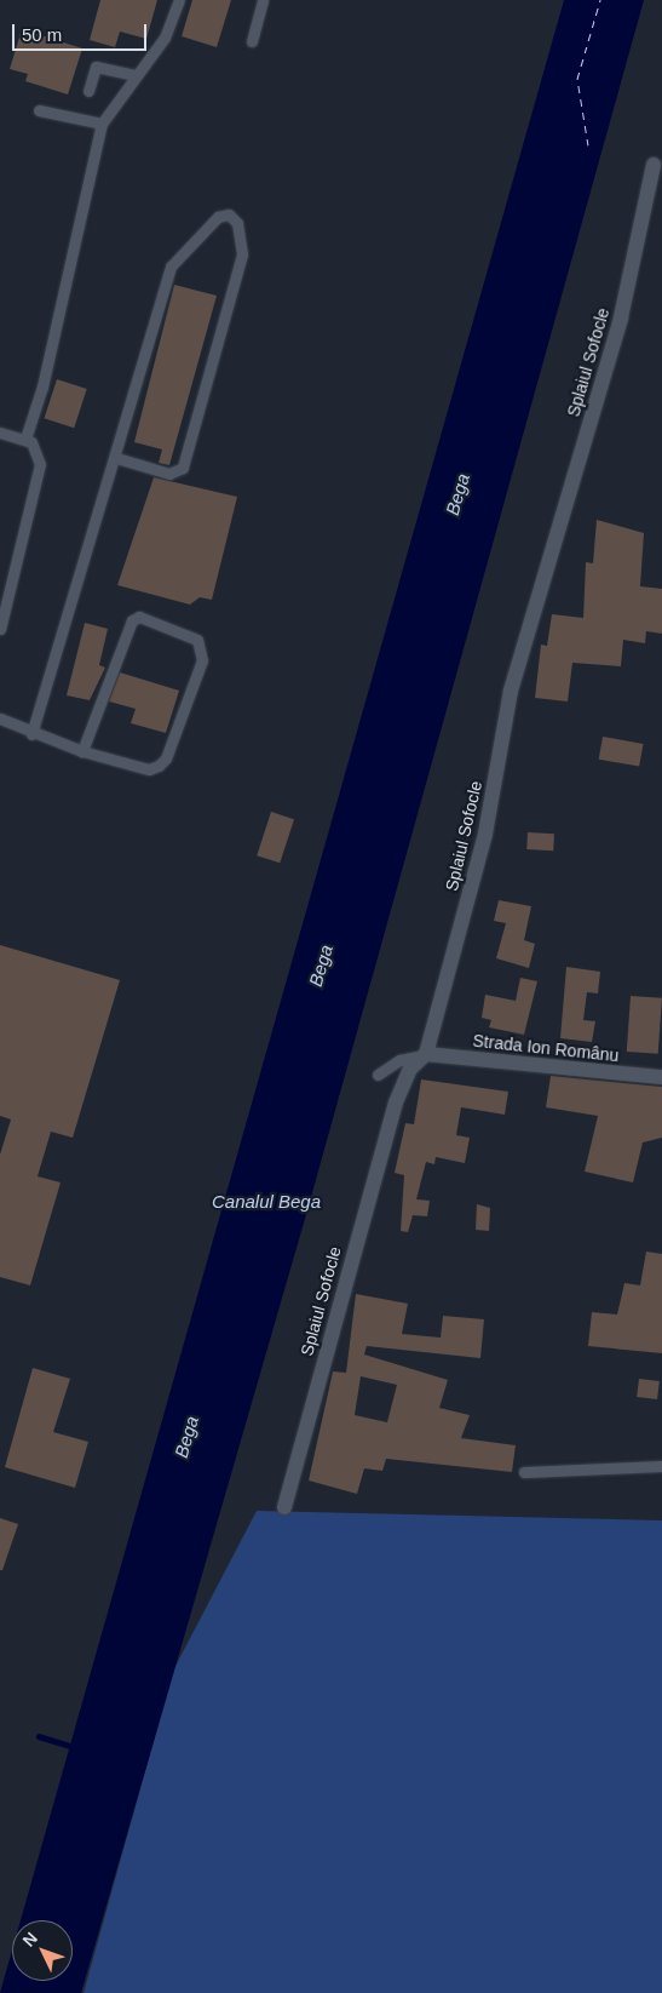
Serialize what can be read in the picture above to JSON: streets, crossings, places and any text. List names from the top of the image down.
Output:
{
  "streets": {
    "street": ["Splaiul Sofocle", "Strada Ion Românu"]
  },
  "crossings": [
    ["Splaiul Sofocle", "Strada Ion Românu"]
  ],
  "water": ["Bega", "Canalul Bega"],
  "scale_bar": "50 m",
  "north": "top left"
}
